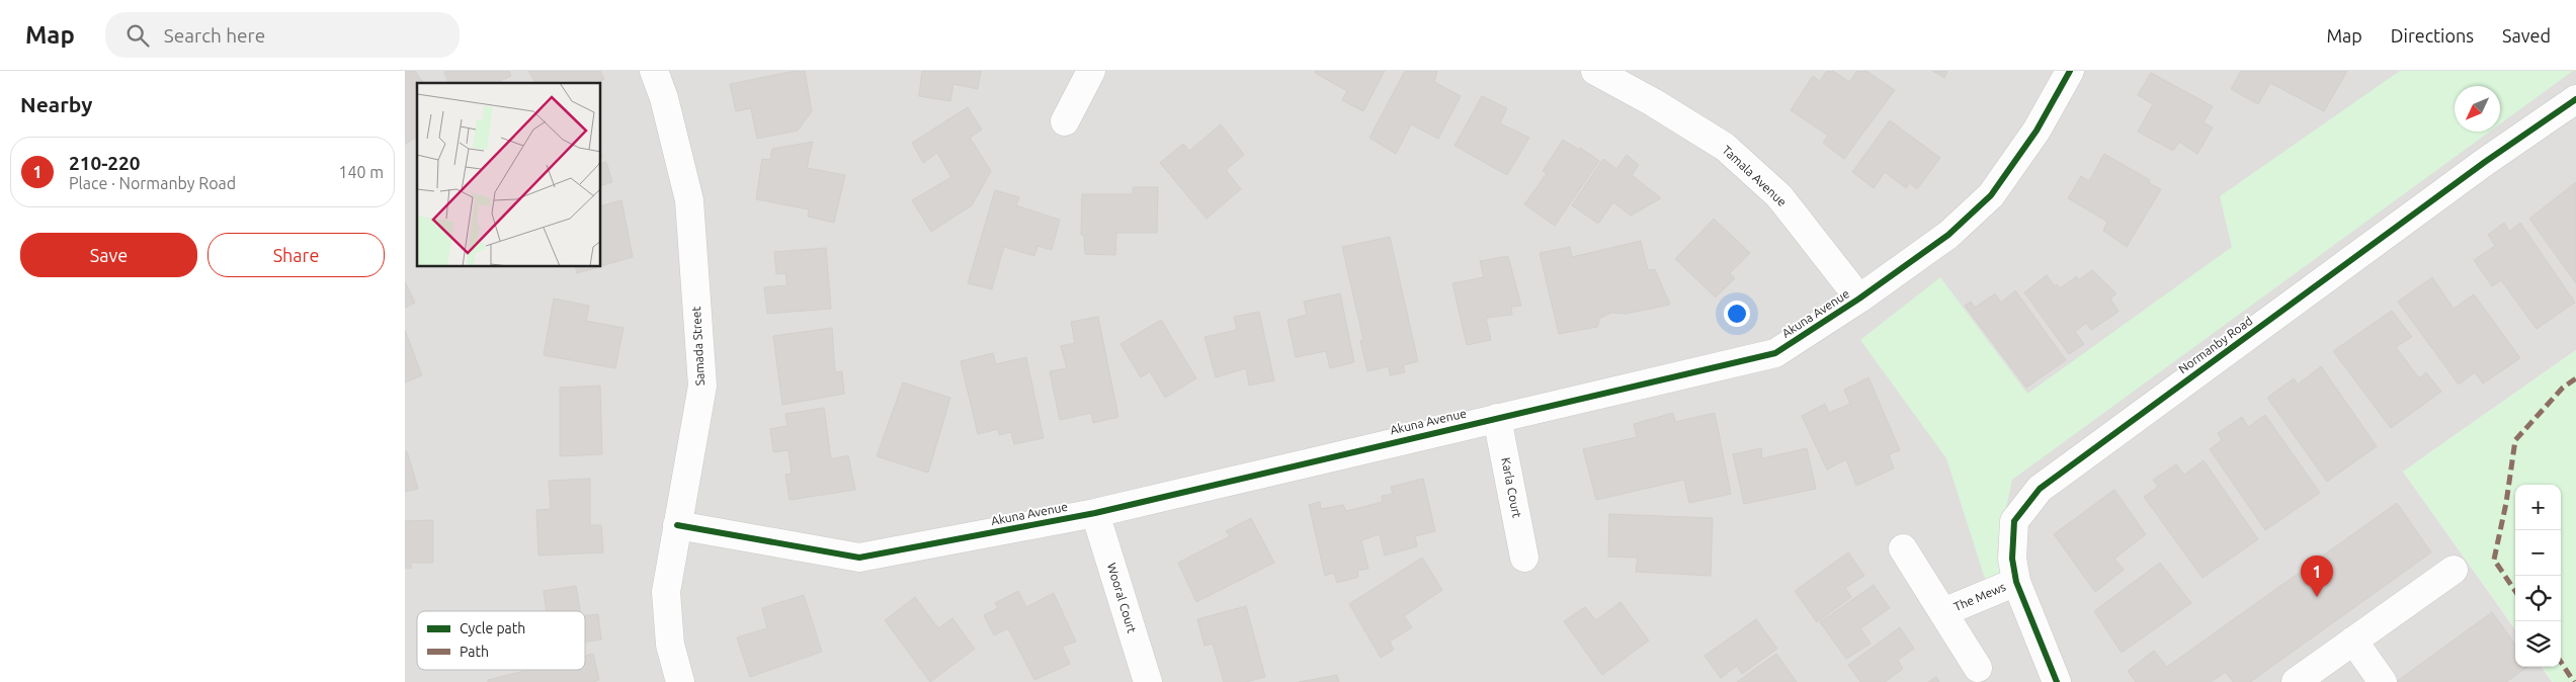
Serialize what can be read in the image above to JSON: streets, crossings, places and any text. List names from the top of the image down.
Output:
{
  "streets": {
    "street": [
      "Tamala Avenue",
      "Akuna Avenue",
      "Normanby Road",
      "Samada Street",
      "Karla Court",
      "The Mews",
      "Wooral Court"
    ]
  },
  "crossings": [
    ["Tamala Avenue", "Akuna Avenue"],
    ["Akuna Avenue", "Samada Street"],
    ["Akuna Avenue", "Karla Court"],
    ["Akuna Avenue", "Wooral Court"],
    ["Normanby Road", "The Mews"]
  ],
  "legend": ["Cycle path", "Path"],
  "north": "bottom left",
  "page": {
    "header": "Map",
    "search": "Search here",
    "nav": ["Map", "Directions", "Saved"],
    "heading": "Nearby",
    "list": [
      {
        "mark": "1",
        "name": "210-220",
        "note": "Place · Normanby Road",
        "value": "140 m"
      }
    ],
    "buttons": ["Save", "Share"],
    "map_buttons": ["+", "−"],
    "pins": "1"
  }
}
